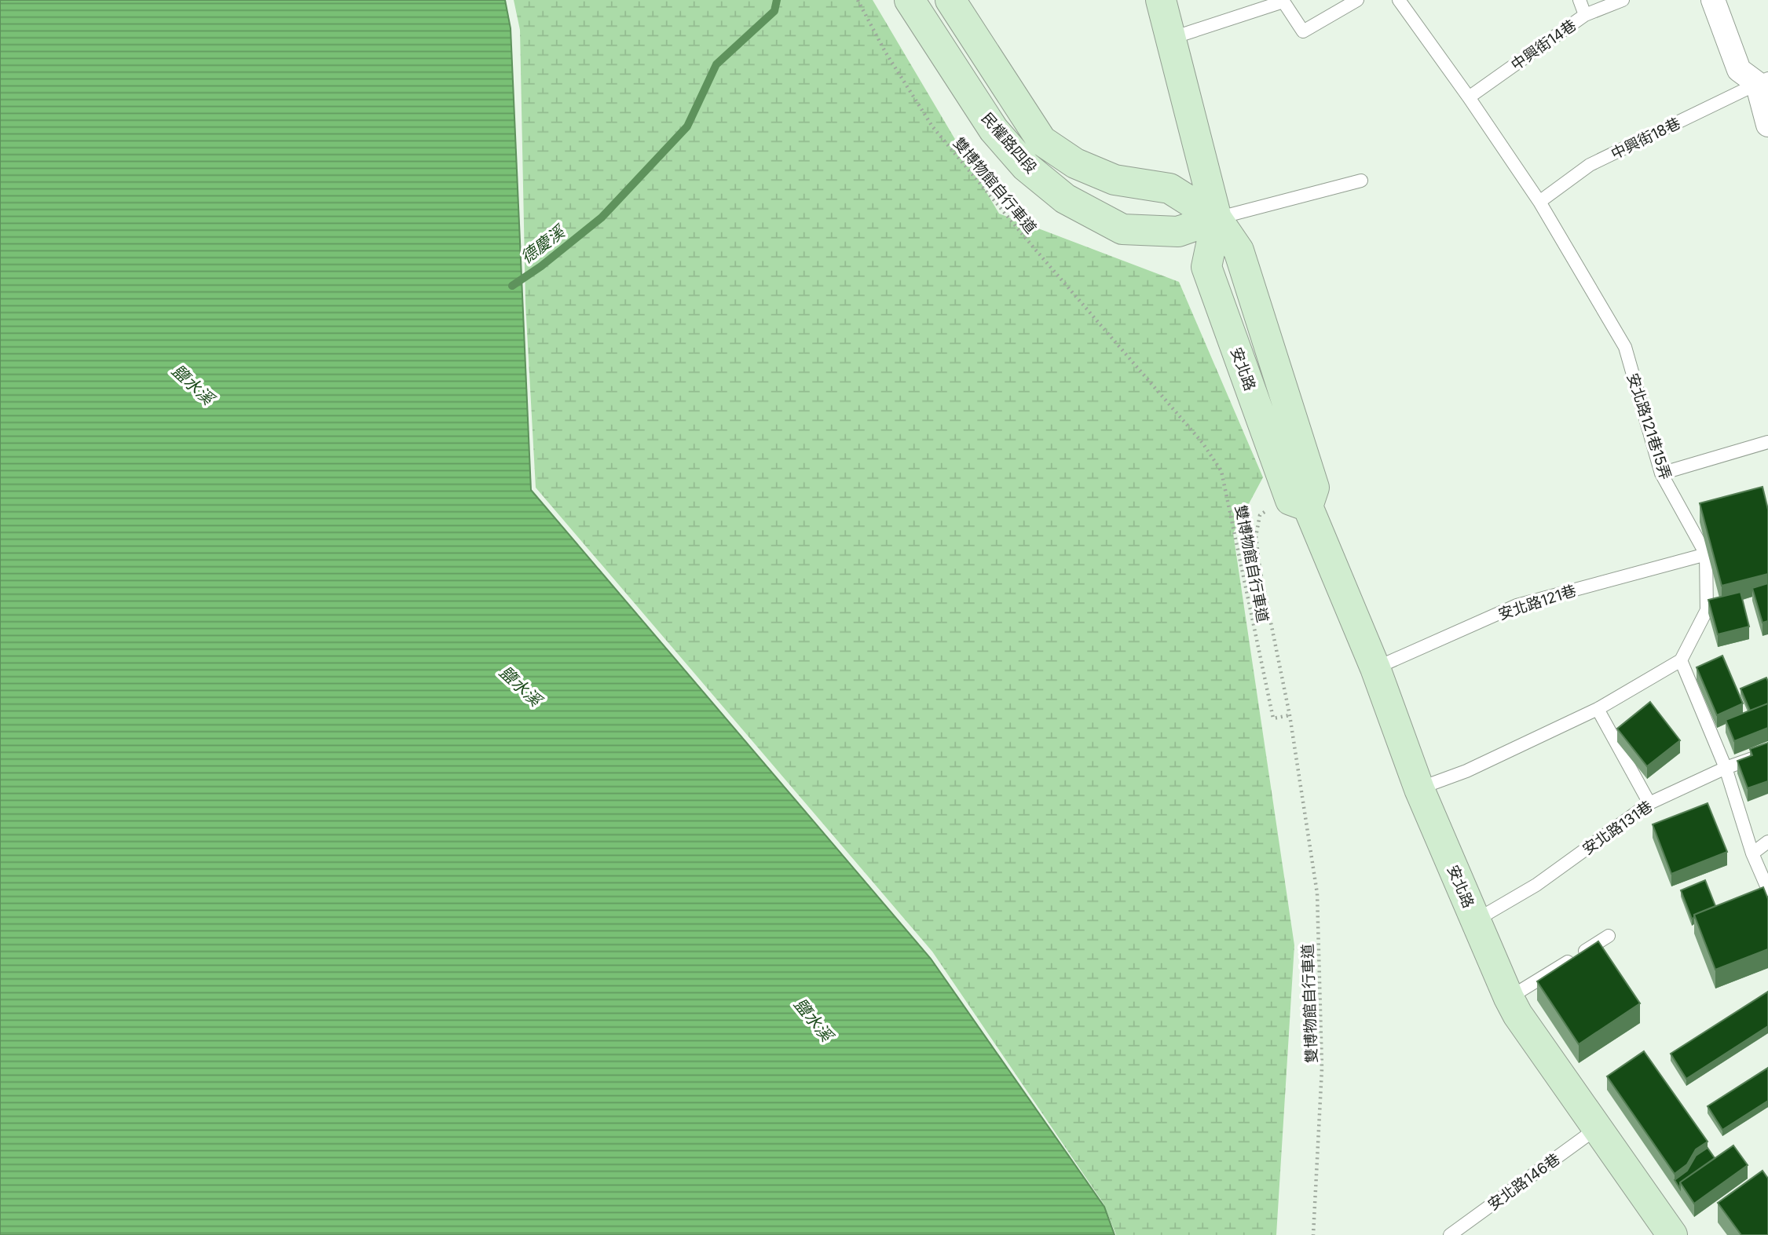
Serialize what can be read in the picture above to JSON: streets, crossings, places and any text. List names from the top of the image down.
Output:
{
  "streets": {
    "street": ["民權路四段", "安北路"],
    "lane": [
      "中興街14巷",
      "中興街18巷",
      "安北路121巷15弄",
      "安北路121巷",
      "安北路131巷",
      "安北路146巷"
    ],
    "path": ["雙博物館自行車道"]
  },
  "crossings": [
    ["中興街14巷", "安北路121巷15弄"],
    ["中興街18巷", "安北路121巷15弄"],
    ["民權路四段", "安北路"],
    ["安北路", "安北路121巷"],
    ["安北路", "安北路131巷"],
    ["安北路", "安北路146巷"],
    ["安北路121巷15弄", "安北路121巷"]
  ],
  "water": ["德慶溪", "鹽水溪"]
}
